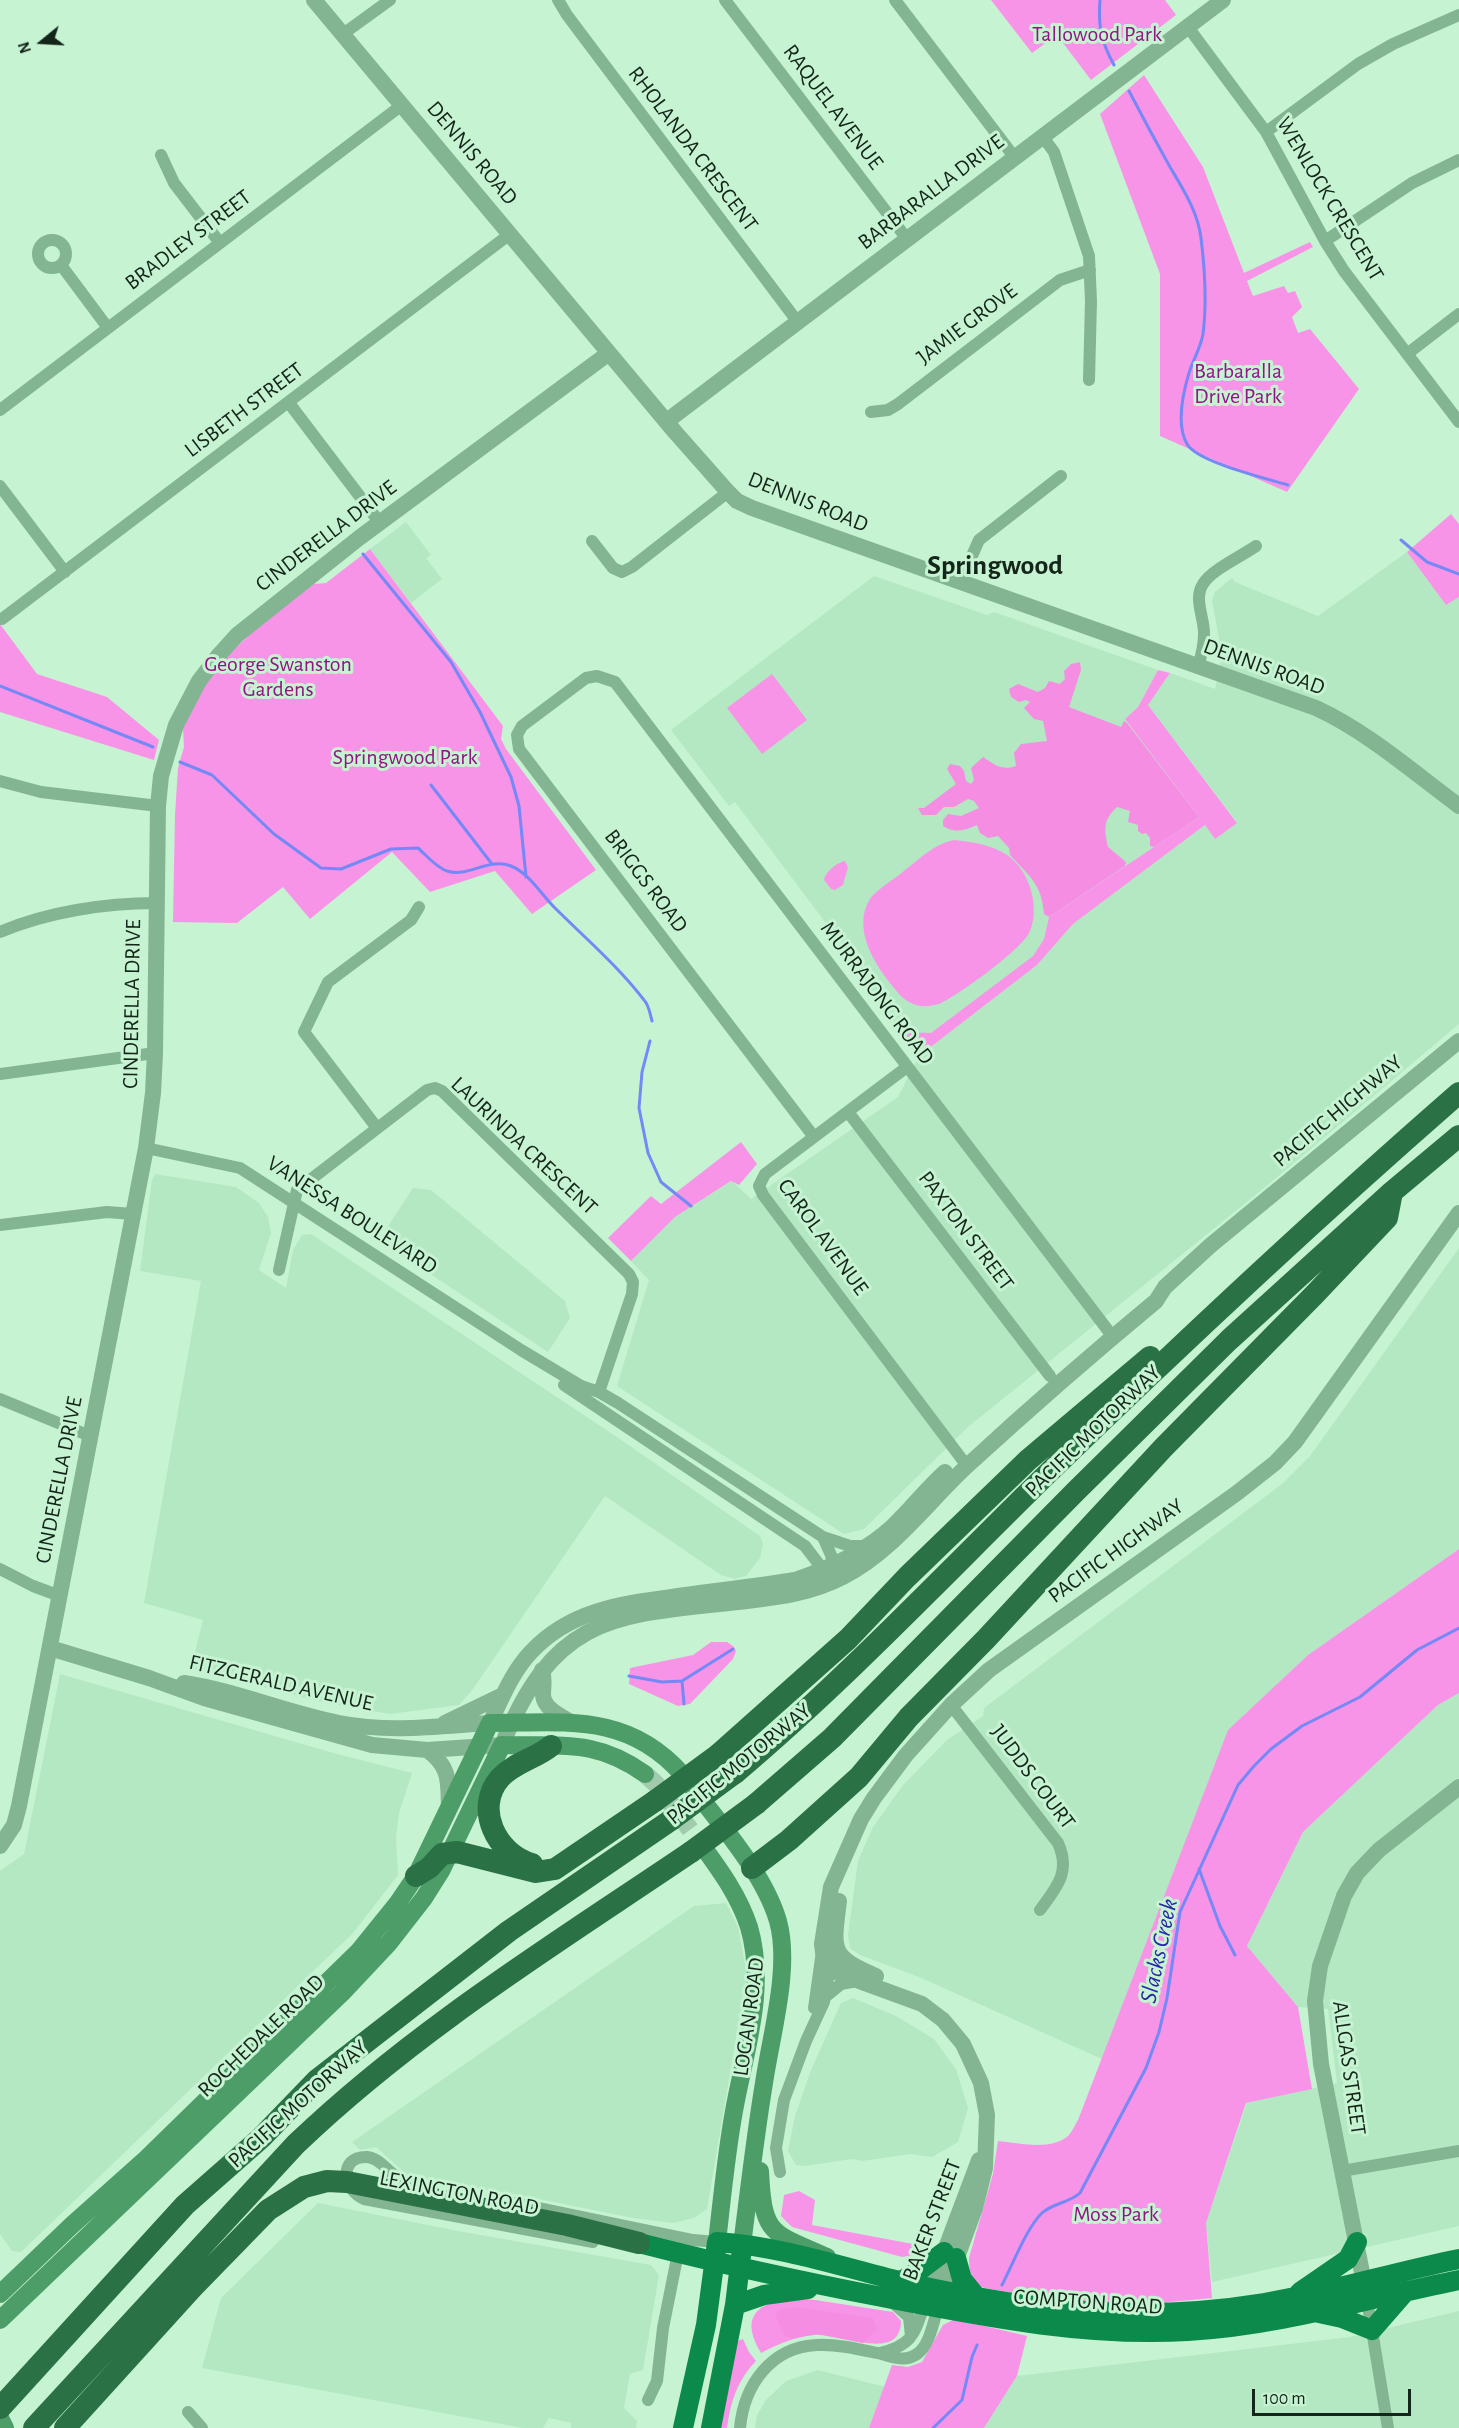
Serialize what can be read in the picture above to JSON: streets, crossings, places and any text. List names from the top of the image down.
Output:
{
  "streets": {
    "highway": ["PACIFIC MOTORWAY"],
    "main road": ["LOGAN ROAD", "ROCHEDALE ROAD", "COMPTON ROAD"],
    "street": [
      "RAQUEL AVENUE",
      "RHOLANDA CRESCENT",
      "DENNIS ROAD",
      "BARBARALLA DRIVE",
      "WENLOCK CRESCENT",
      "BRADLEY STREET",
      "JAMIE GROVE",
      "LISBETH STREET",
      "CINDERELLA DRIVE",
      "BRIGGS ROAD",
      "MURRAJONG ROAD",
      "PACIFIC HIGHWAY",
      "LAURINDA CRESCENT",
      "VANESSA BOULEVARD",
      "PAXTON STREET",
      "CAROL AVENUE",
      "FITZGERALD AVENUE",
      "JUDDS COURT",
      "ALLGAS STREET",
      "LEXINGTON ROAD",
      "BAKER STREET"
    ]
  },
  "crossings": [
    ["RAQUEL AVENUE", "BARBARALLA DRIVE"],
    ["RHOLANDA CRESCENT", "BARBARALLA DRIVE"],
    ["DENNIS ROAD", "BARBARALLA DRIVE"],
    ["DENNIS ROAD", "BRADLEY STREET"],
    ["DENNIS ROAD", "LISBETH STREET"],
    ["DENNIS ROAD", "CINDERELLA DRIVE"],
    ["BARBARALLA DRIVE", "WENLOCK CRESCENT"],
    ["CINDERELLA DRIVE", "VANESSA BOULEVARD"],
    ["CINDERELLA DRIVE", "FITZGERALD AVENUE"],
    ["BRIGGS ROAD", "MURRAJONG ROAD"],
    ["BRIGGS ROAD", "CAROL AVENUE"],
    ["MURRAJONG ROAD", "PACIFIC HIGHWAY"],
    ["MURRAJONG ROAD", "CAROL AVENUE"],
    ["PACIFIC HIGHWAY", "VANESSA BOULEVARD"],
    ["PACIFIC HIGHWAY", "PAXTON STREET"],
    ["PACIFIC HIGHWAY", "CAROL AVENUE"],
    ["PACIFIC HIGHWAY", "FITZGERALD AVENUE"],
    ["PACIFIC HIGHWAY", "JUDDS COURT"],
    ["PACIFIC HIGHWAY", "LOGAN ROAD"],
    ["PACIFIC HIGHWAY", "ROCHEDALE ROAD"],
    ["LAURINDA CRESCENT", "VANESSA BOULEVARD"],
    ["PAXTON STREET", "CAROL AVENUE"],
    ["PACIFIC MOTORWAY", "LOGAN ROAD"],
    ["FITZGERALD AVENUE", "LOGAN ROAD"],
    ["FITZGERALD AVENUE", "ROCHEDALE ROAD"],
    ["LOGAN ROAD", "ROCHEDALE ROAD"],
    ["LOGAN ROAD", "LEXINGTON ROAD"],
    ["LOGAN ROAD", "COMPTON ROAD"],
    ["ALLGAS STREET", "COMPTON ROAD"],
    ["LEXINGTON ROAD", "COMPTON ROAD"],
    ["BAKER STREET", "COMPTON ROAD"]
  ],
  "districts": ["Springwood"],
  "water": ["Slacks Creek"],
  "parks": [
    "Tallowood Park",
    "Barbaralla Drive Park",
    "George Swanston Gardens",
    "Springwood Park",
    "Moss Park"
  ],
  "scale_bar": "100 m",
  "north": "left"
}
